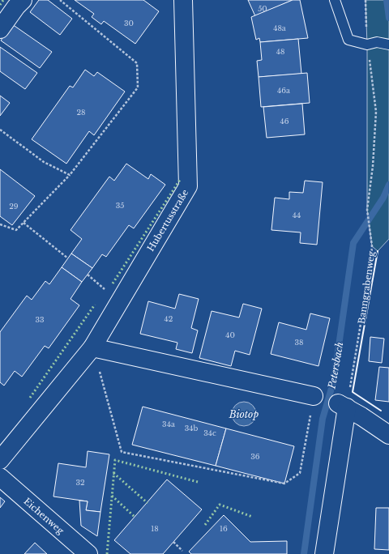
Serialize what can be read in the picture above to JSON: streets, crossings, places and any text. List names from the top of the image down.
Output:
{
  "streets": {
    "street": ["Hubertusstraße", "Eichenweg"],
    "path": ["Banngrabenweg"]
  },
  "water": ["Petersbach", "Biotop"],
  "house_numbers": [
    "50",
    "30",
    "48a",
    "48",
    "46a",
    "28",
    "46",
    "35",
    "29",
    "44",
    "42",
    "33",
    "40",
    "38",
    "34a",
    "34b",
    "34c",
    "36",
    "32",
    "18",
    "16"
  ]
}
